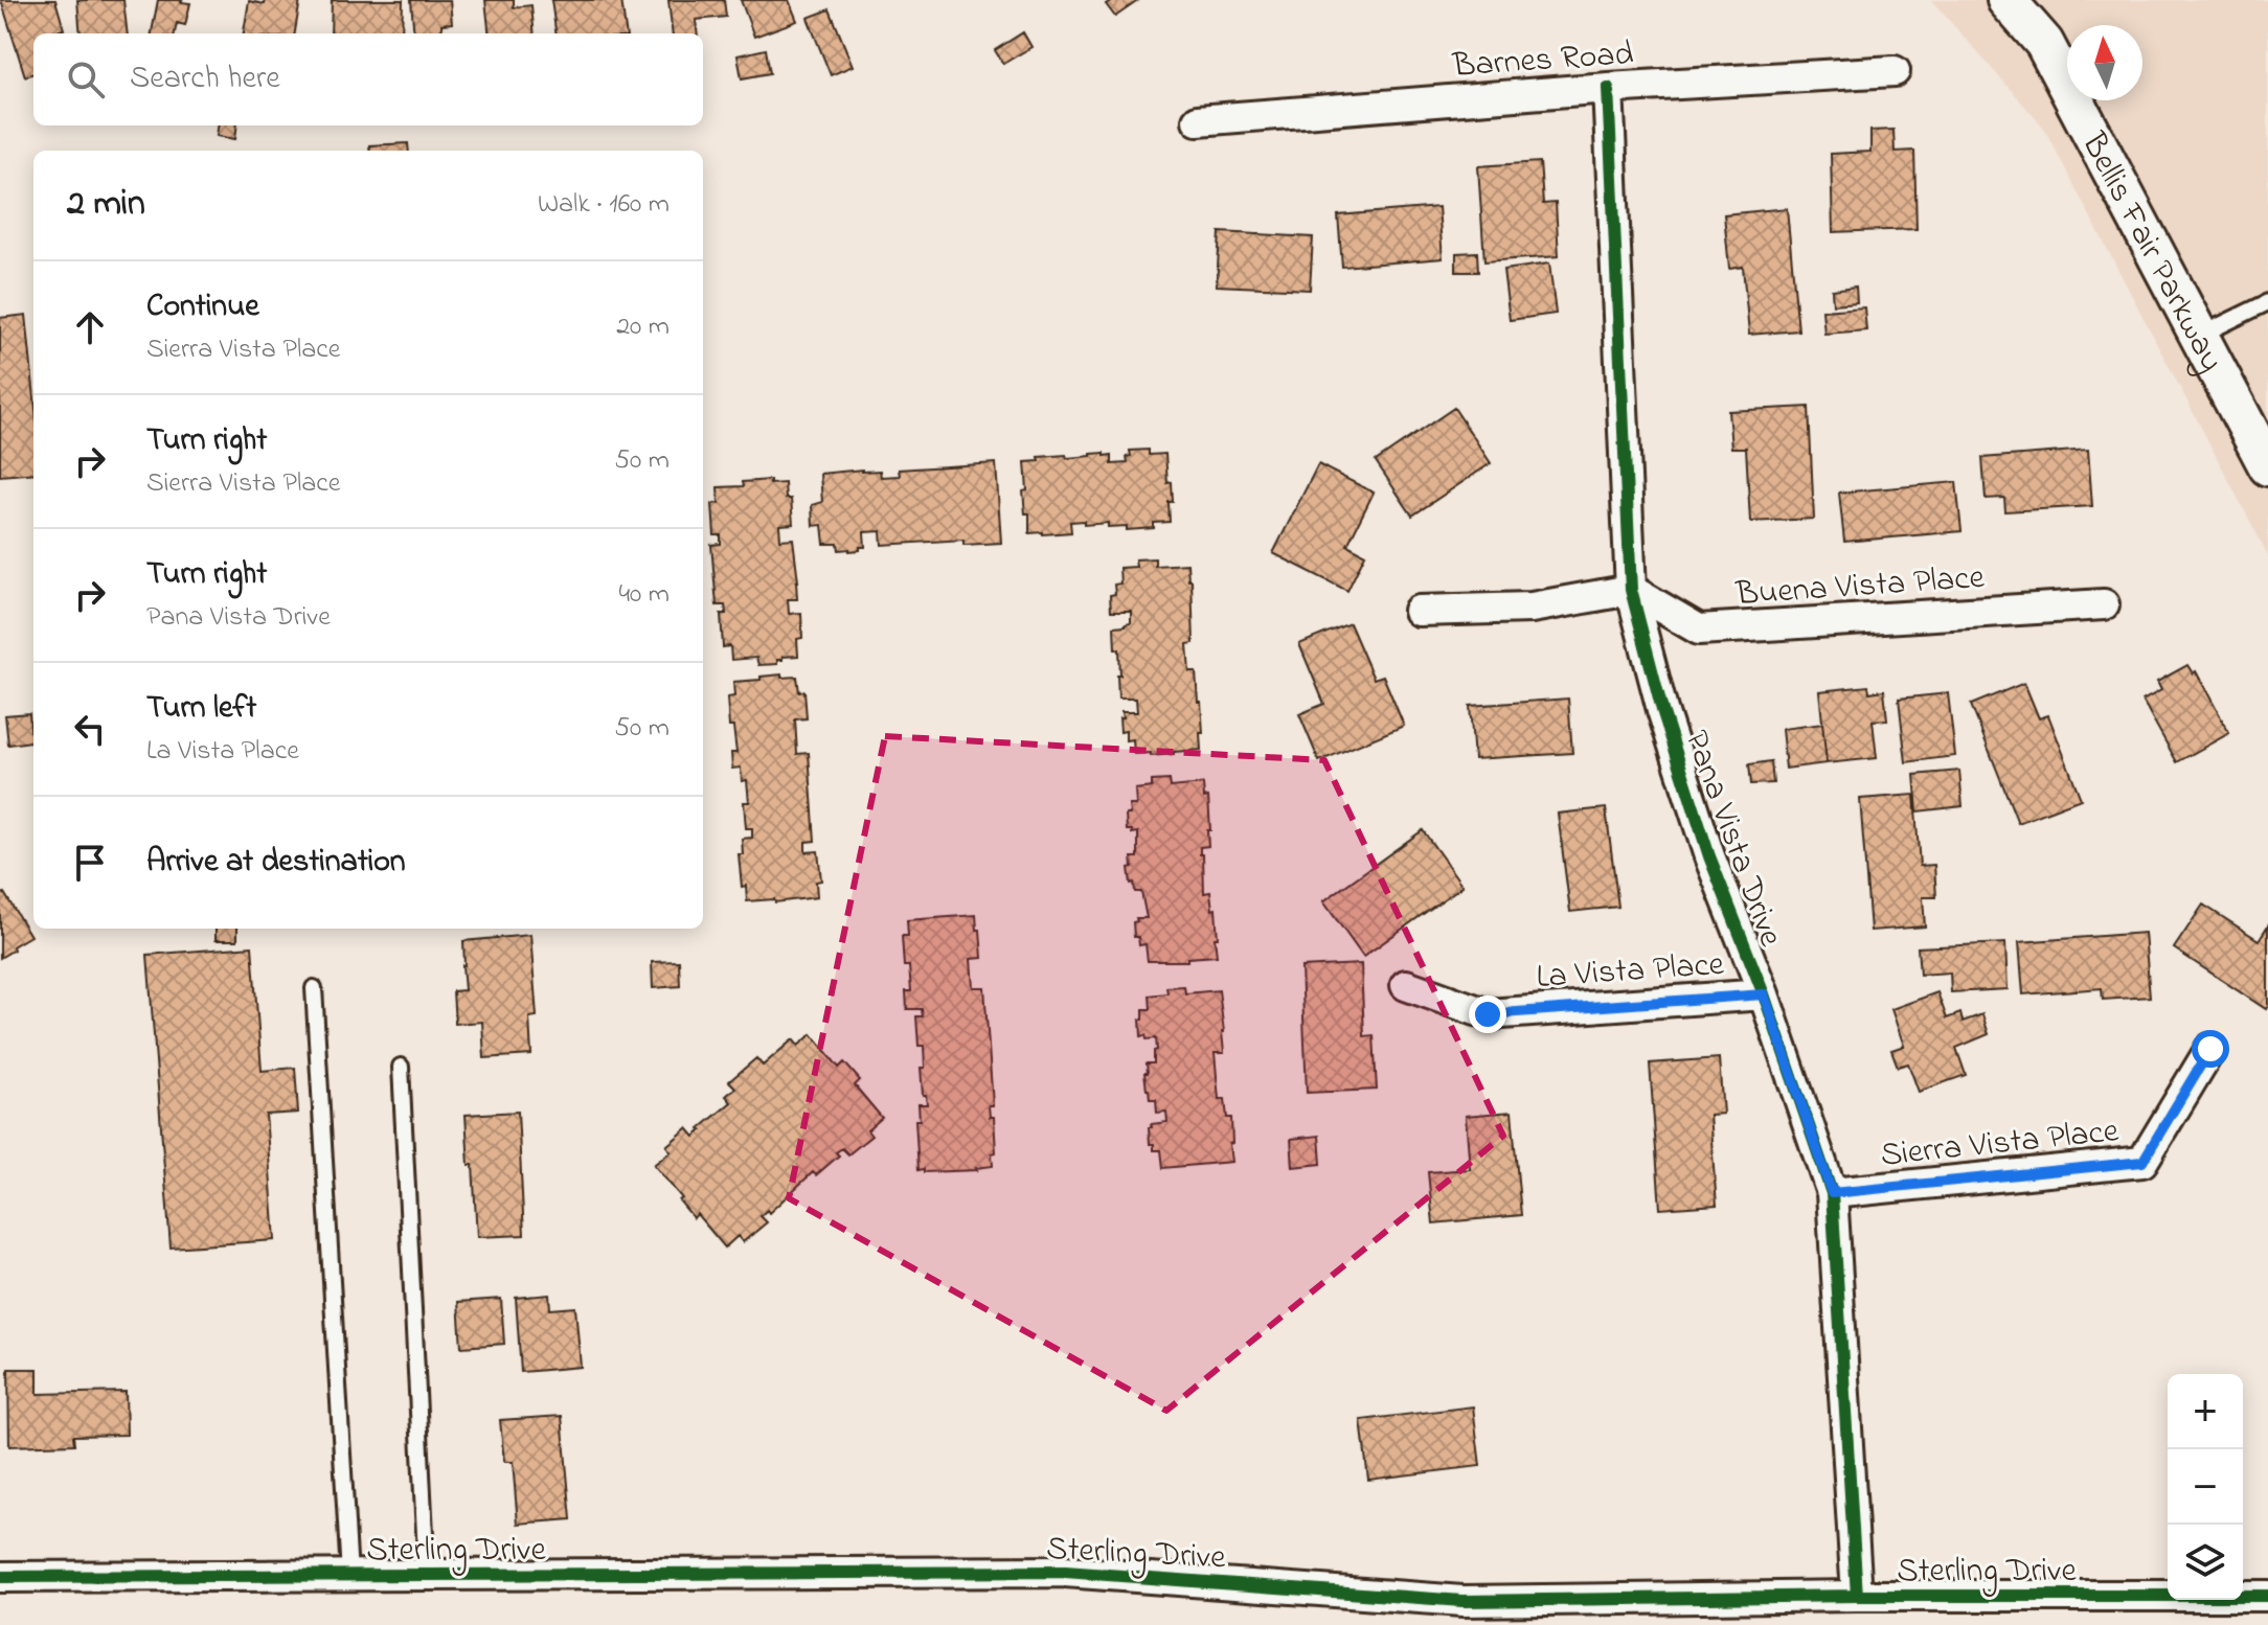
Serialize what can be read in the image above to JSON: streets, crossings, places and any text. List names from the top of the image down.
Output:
{
  "streets": {
    "street": [
      "Barnes Road",
      "Bellis Fair Parkway",
      "Buena Vista Place",
      "Pana Vista Drive",
      "La Vista Place",
      "Sierra Vista Place",
      "Sterling Drive"
    ]
  },
  "crossings": [
    ["Barnes Road", "Pana Vista Drive"],
    ["Buena Vista Place", "Pana Vista Drive"],
    ["Pana Vista Drive", "La Vista Place"],
    ["Pana Vista Drive", "Sierra Vista Place"],
    ["Pana Vista Drive", "Sterling Drive"]
  ],
  "north": "top",
  "page": {
    "search": "Search here",
    "heading": ["2 min", "Walk · 160 m"],
    "list": [
      ["Continue", "Sierra Vista Place", "20 m"],
      ["Turn right", "Sierra Vista Place", "50 m"],
      ["Turn right", "Pana Vista Drive", "40 m"],
      ["Turn left", "La Vista Place", "50 m"],
      "Arrive at destination"
    ],
    "map_buttons": ["+", "−"]
  }
}
